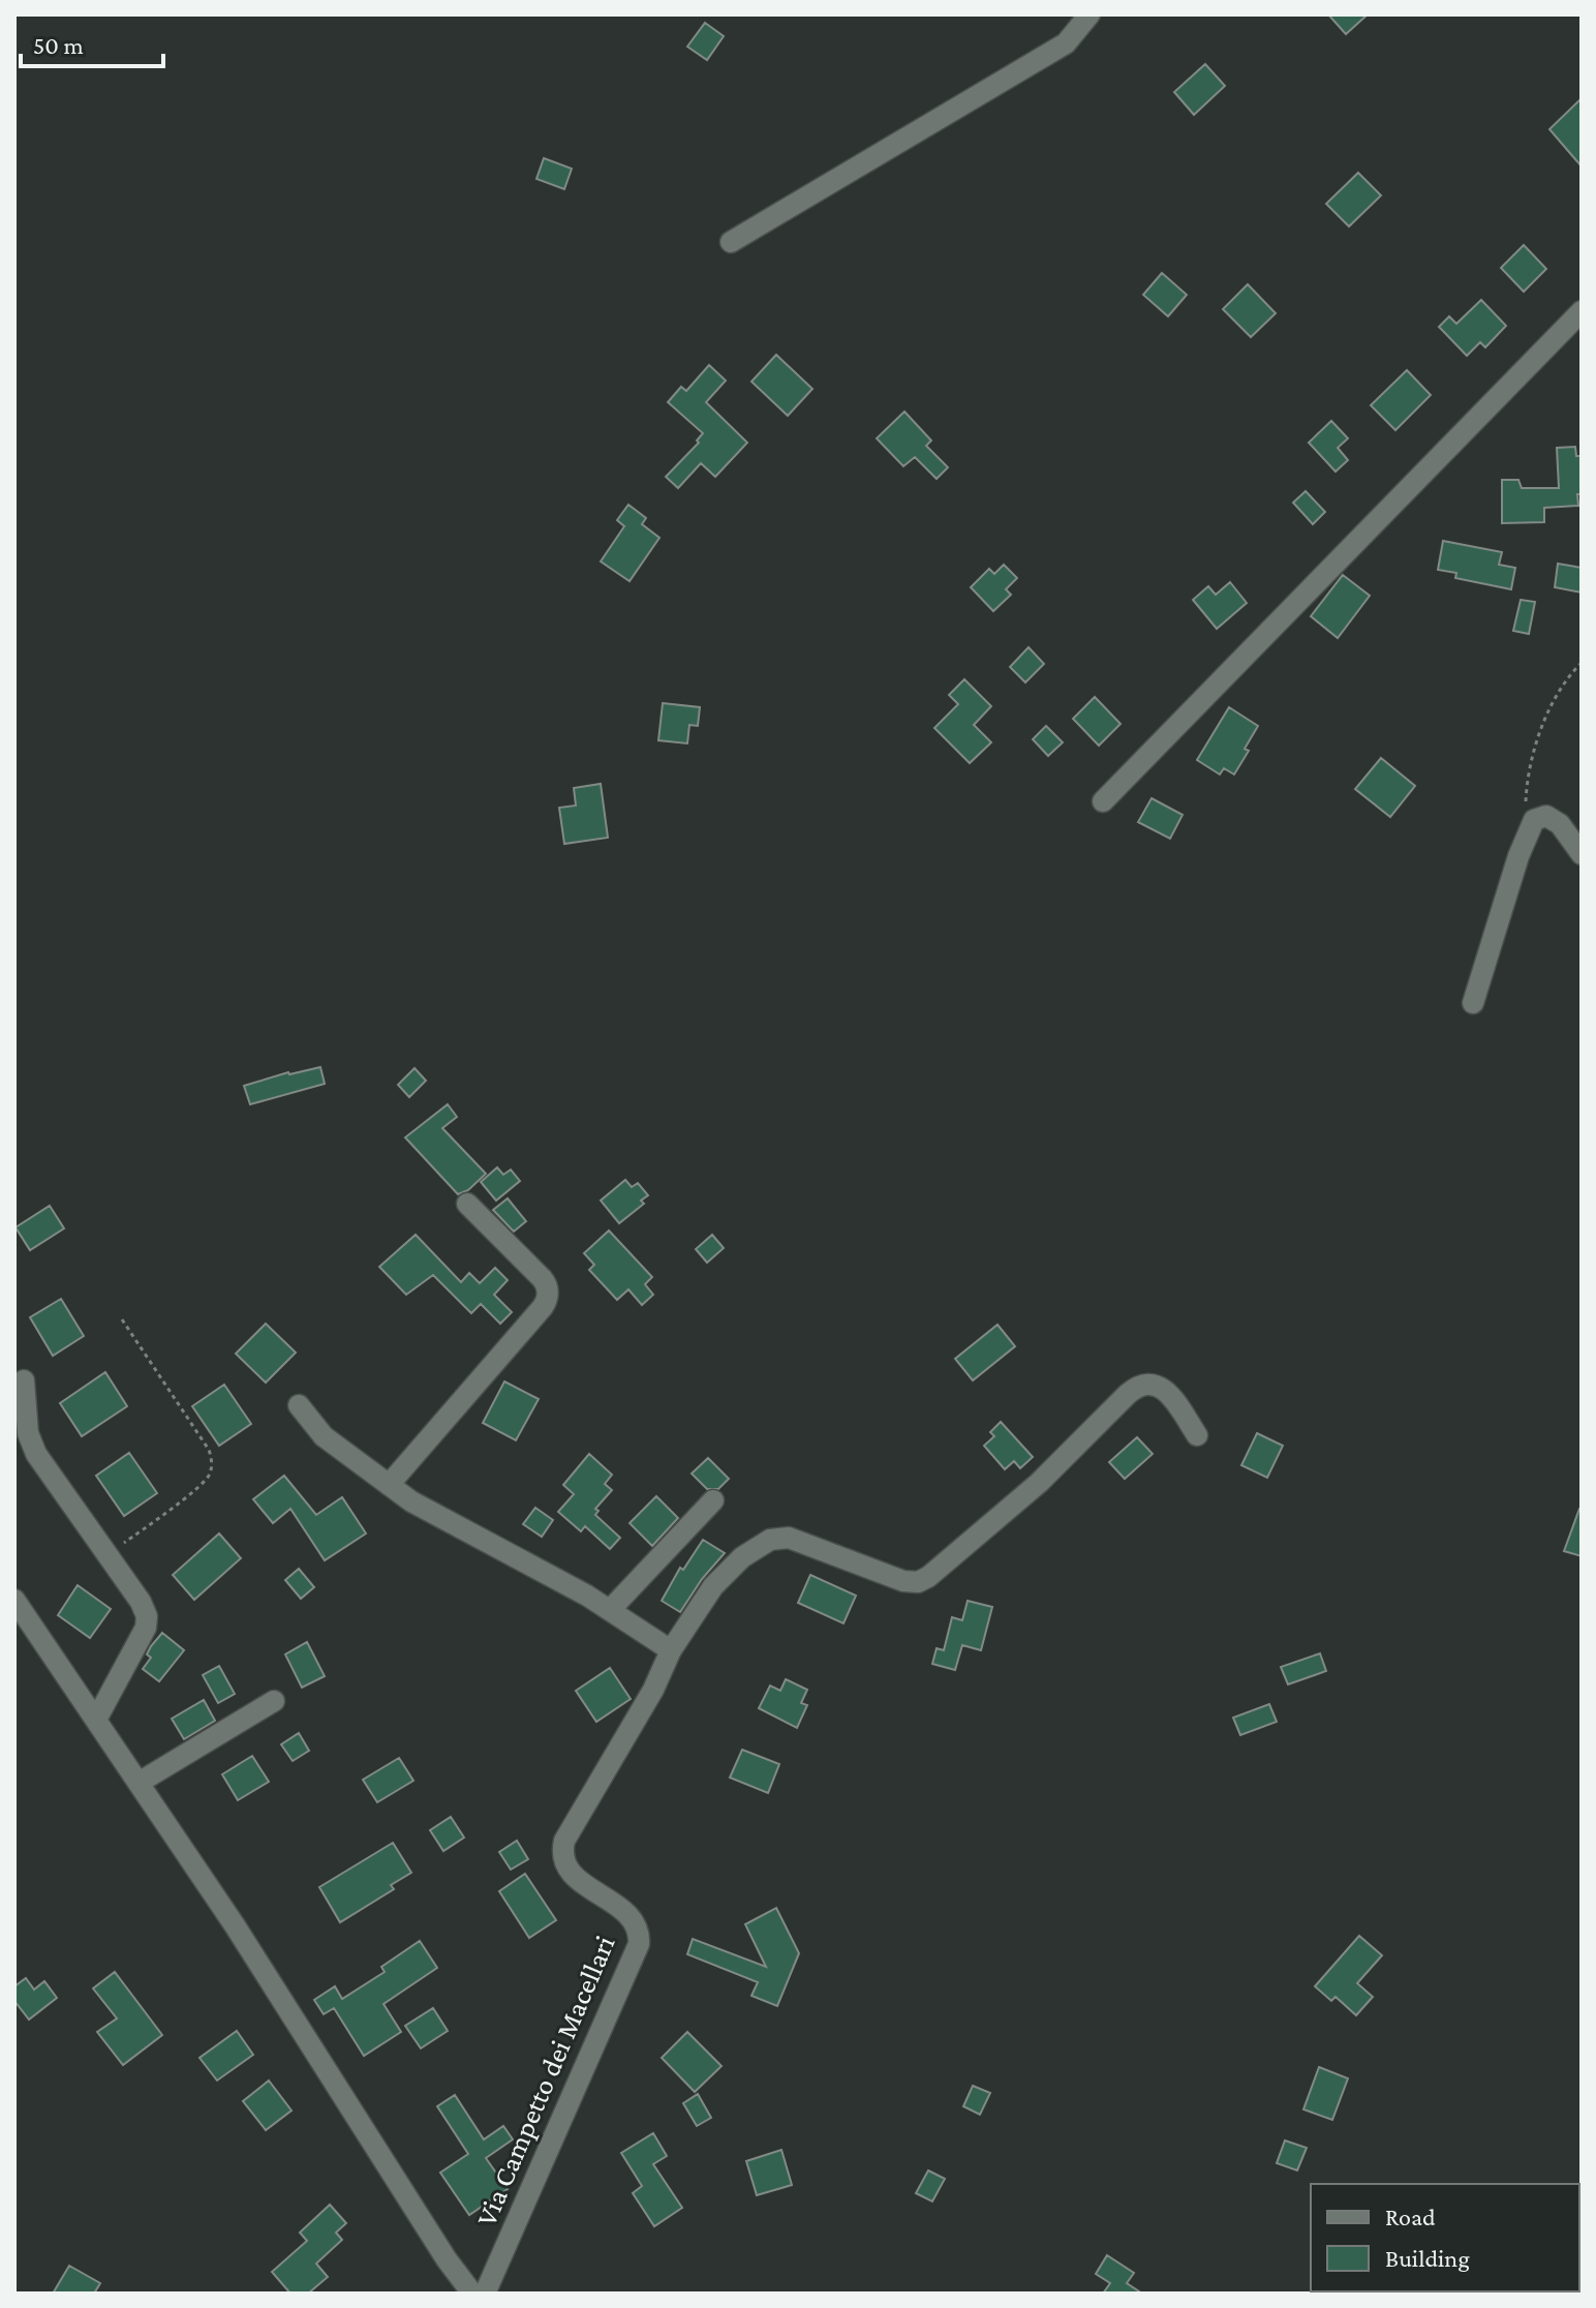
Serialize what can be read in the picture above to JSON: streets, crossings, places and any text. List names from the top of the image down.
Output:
{
  "streets": {
    "street": ["Via Campetto dei Macellari"]
  },
  "legend": ["Road", "Building"],
  "scale_bar": "50 m"
}
